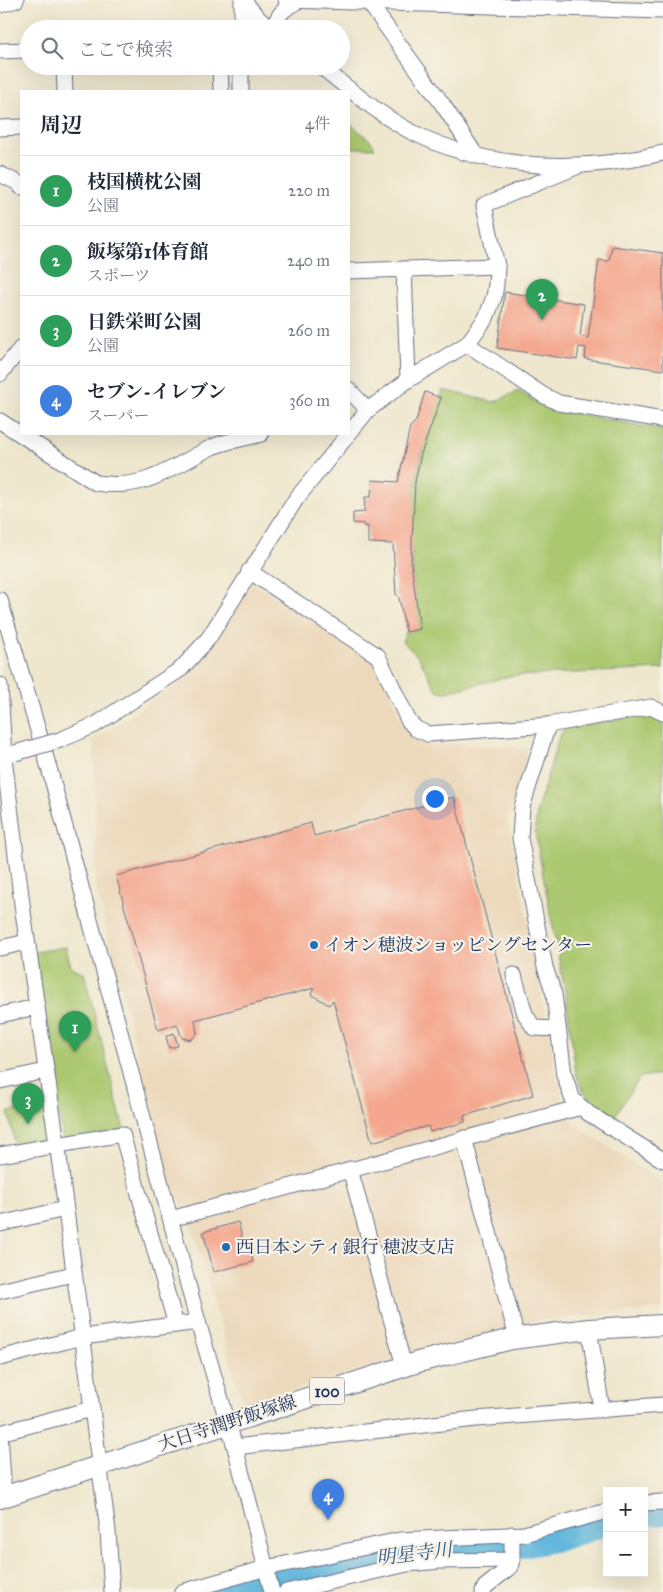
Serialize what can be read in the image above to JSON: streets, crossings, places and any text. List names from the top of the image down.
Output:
{
  "streets": {
    "main road": ["100", "大日寺潤野飯塚線"]
  },
  "water": ["明星寺川"],
  "places": ["イオン穂波ショッピングセンター", "西日本シティ銀行 穂波支店"],
  "page": {
    "search": "ここで検索",
    "heading": ["周辺", "4件"],
    "list": [
      {
        "mark": "1",
        "name": "枝国横枕公園",
        "note": "公園",
        "value": "220 m"
      },
      {
        "mark": "2",
        "name": "飯塚第1体育館",
        "note": "スポーツ",
        "value": "240 m"
      },
      {
        "mark": "3",
        "name": "日鉄栄町公園",
        "note": "公園",
        "value": "260 m"
      },
      {
        "mark": "4",
        "name": "セブン-イレブン",
        "note": "スーパー",
        "value": "360 m"
      }
    ],
    "pins": [
      "2",
      "1",
      "3",
      "4"
    ],
    "map_buttons": ["+", "−"]
  }
}
